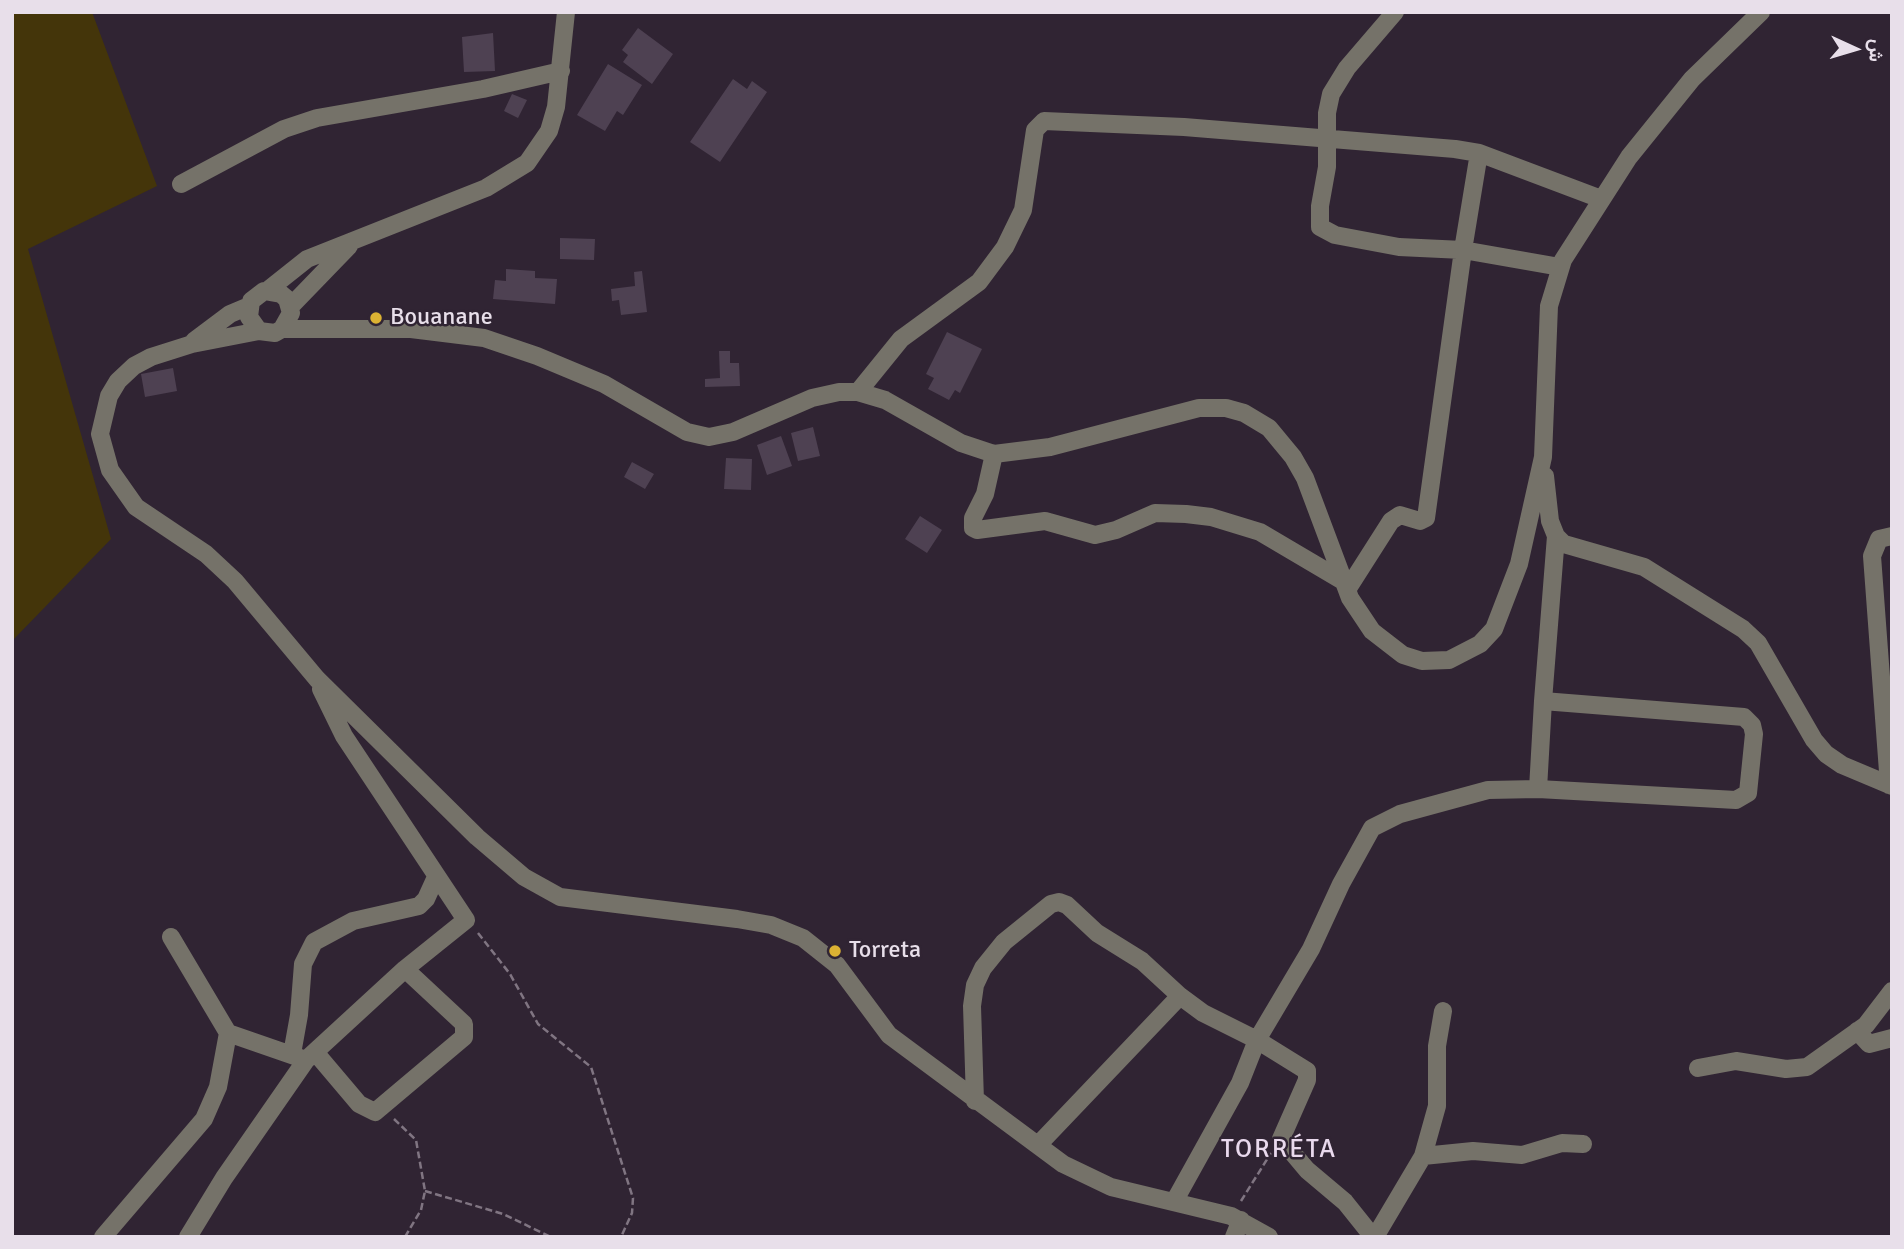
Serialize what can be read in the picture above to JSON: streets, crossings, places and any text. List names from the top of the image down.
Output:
{
  "districts": ["TORRÉTA"],
  "places": ["Bouanane", "Torreta"],
  "north": "right"
}
